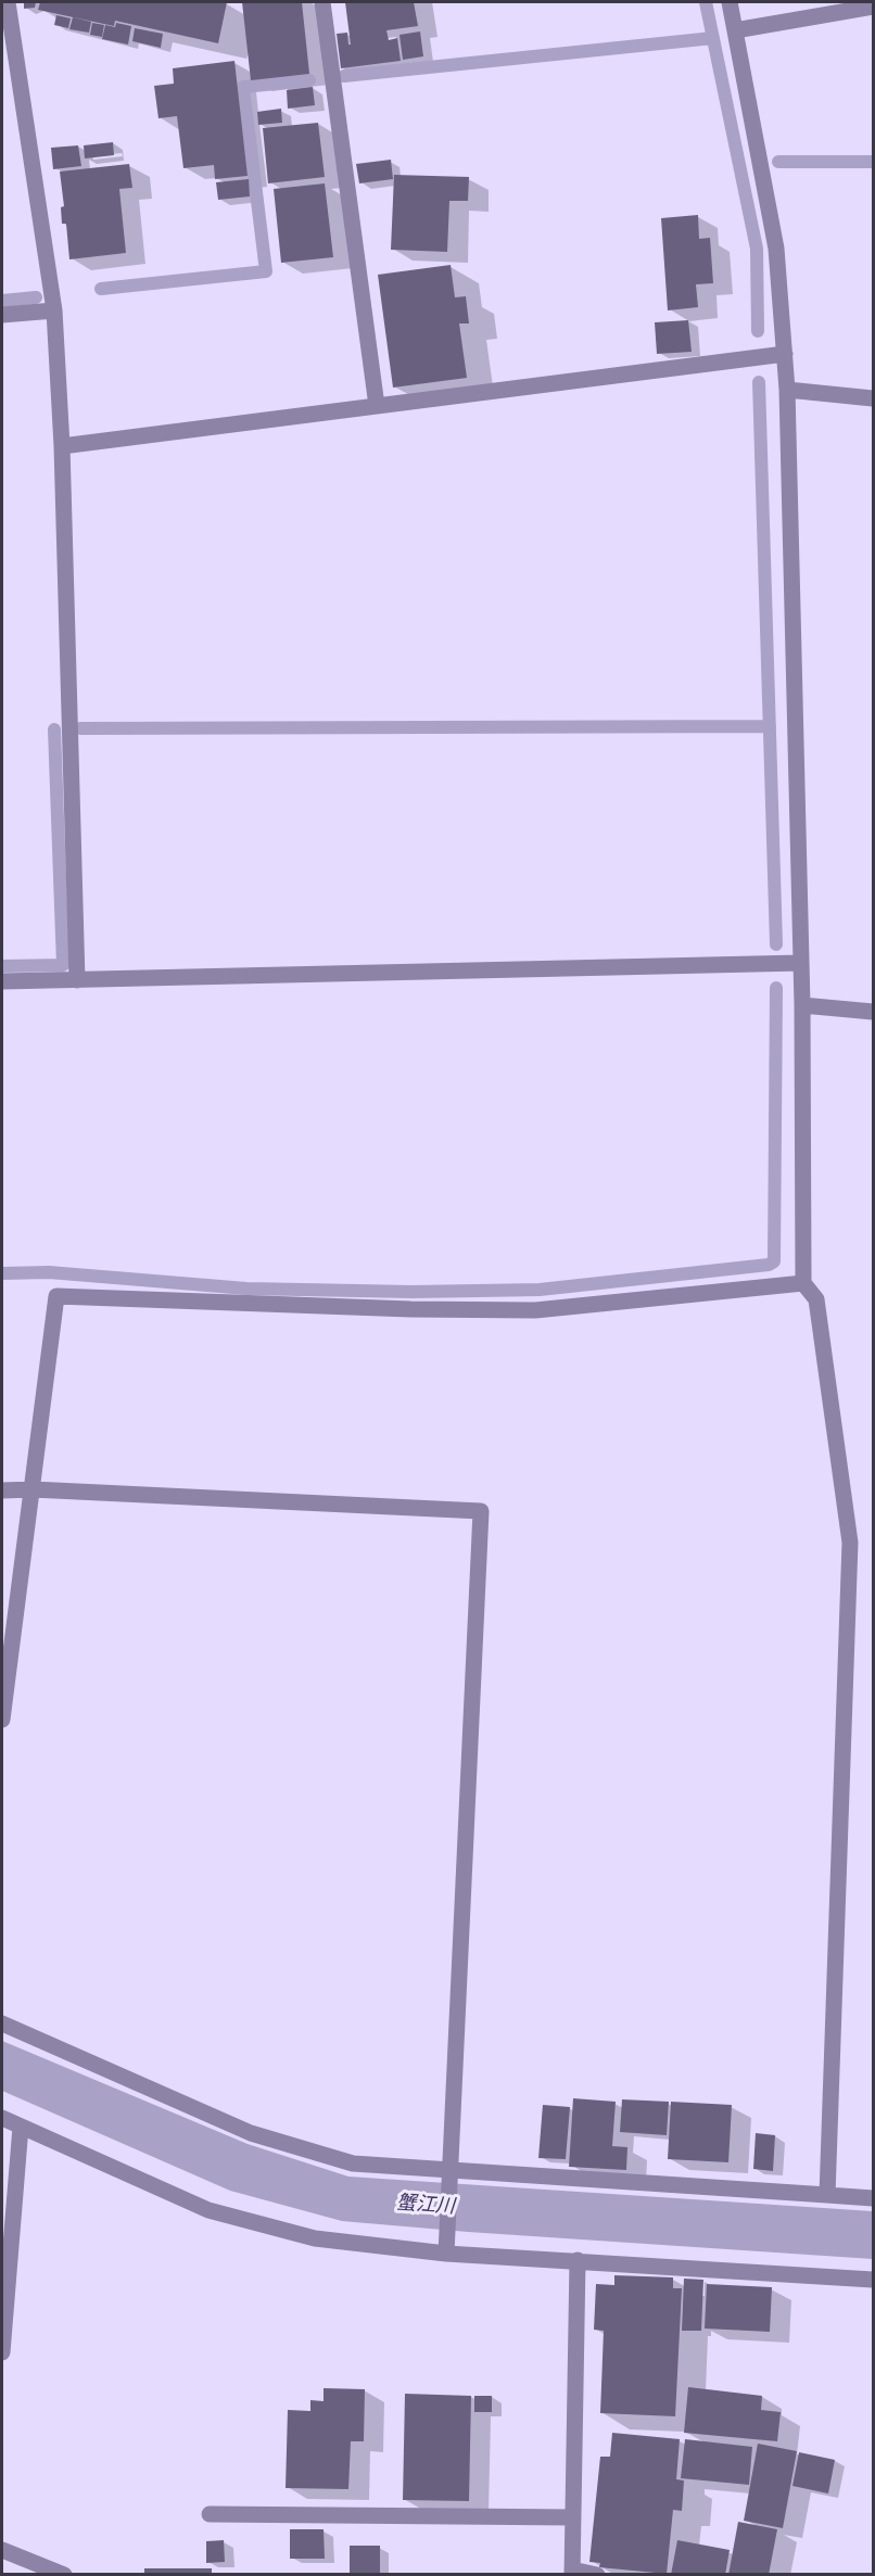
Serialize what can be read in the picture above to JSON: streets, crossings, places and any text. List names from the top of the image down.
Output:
{
  "water": ["蟹江川"]
}
